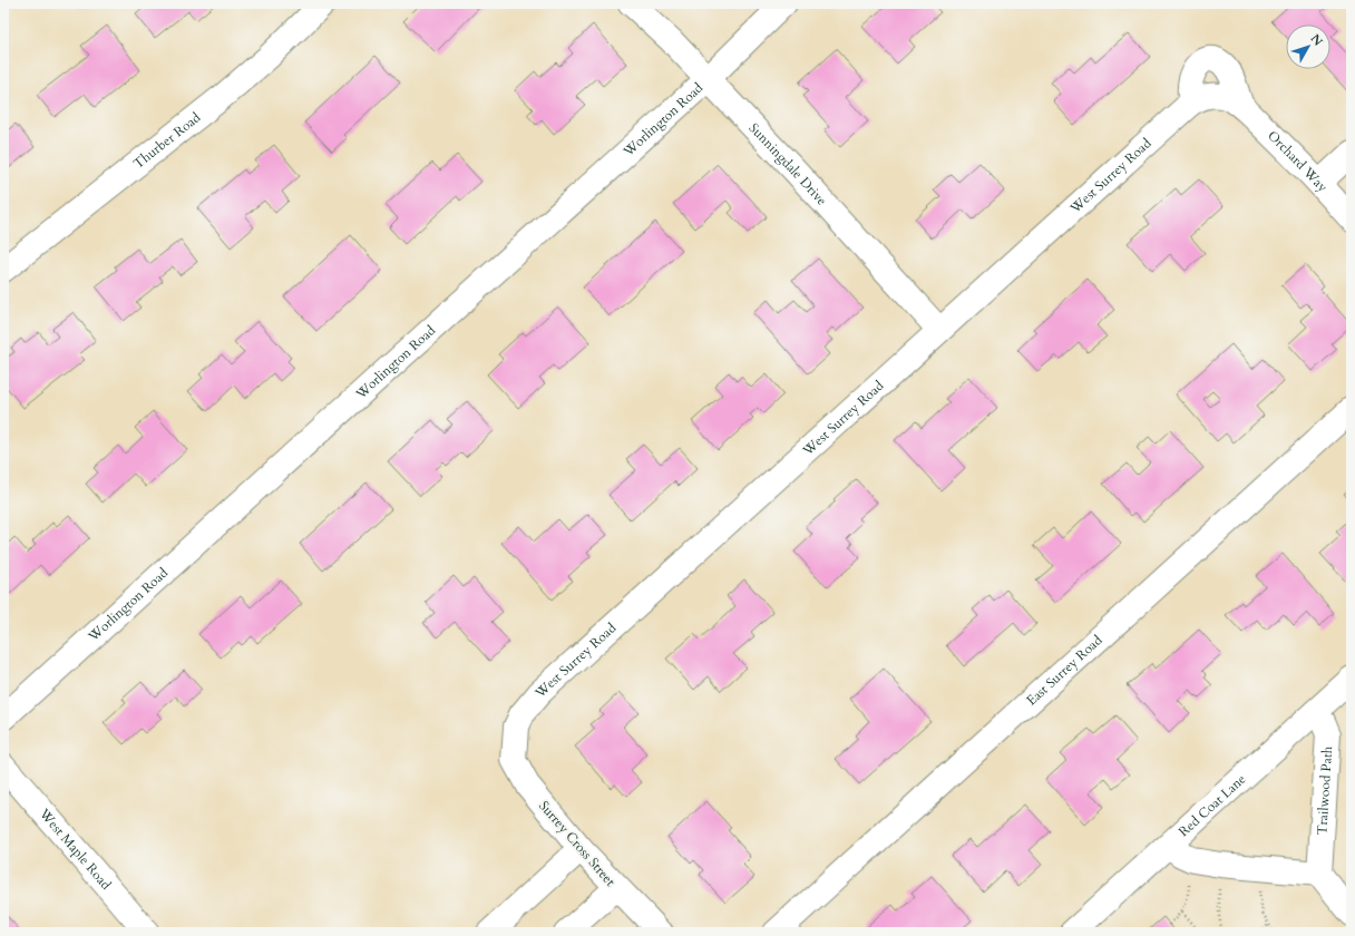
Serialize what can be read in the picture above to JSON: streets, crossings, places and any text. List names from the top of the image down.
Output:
{
  "streets": {
    "street": [
      "Worlington Road",
      "Thurber Road",
      "Orchard Way",
      "Sunningdale Drive",
      "West Surrey Road",
      "East Surrey Road",
      "Trailwood Path",
      "Red Coat Lane",
      "Surrey Cross Street",
      "West Maple Road"
    ]
  },
  "crossings": [
    ["Worlington Road", "Sunningdale Drive"],
    ["Orchard Way", "West Surrey Road"],
    ["Sunningdale Drive", "West Surrey Road"],
    ["West Surrey Road", "Surrey Cross Street"],
    ["Trailwood Path", "Red Coat Lane"]
  ],
  "north": "top right"
}
